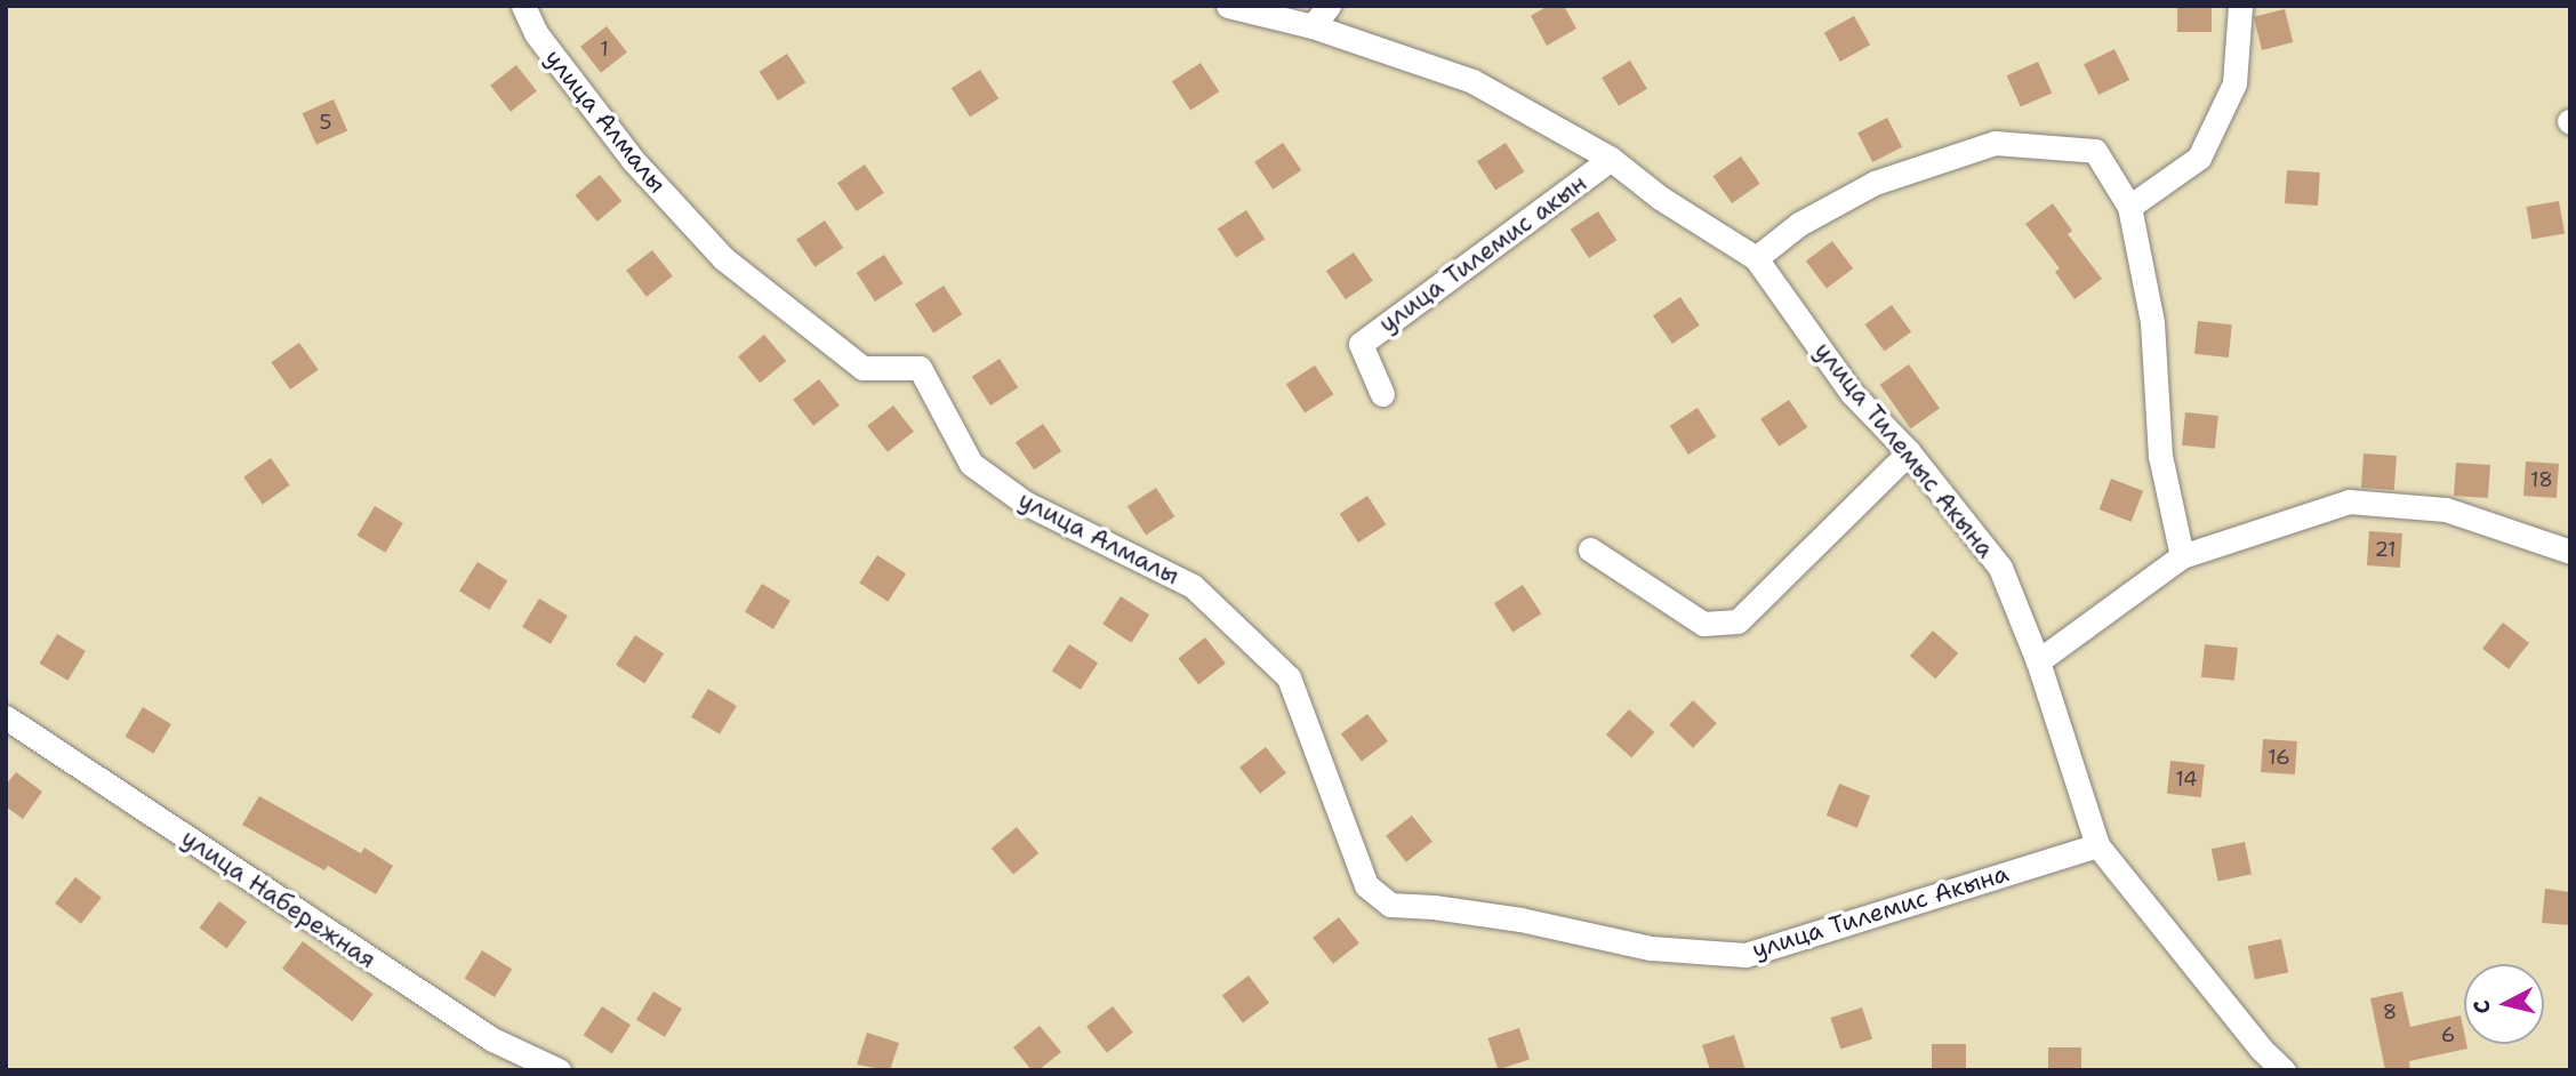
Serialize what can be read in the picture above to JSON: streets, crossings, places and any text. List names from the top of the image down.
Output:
{
  "streets": {
    "street": [
      "улица Алмалы",
      "улица Тилемис акын",
      "улица Тилемыс Акына",
      "улица Набережная",
      "улица Тилемис Акына"
    ]
  },
  "crossings": [
    ["улица Алмалы", "улица Тилемис Акына"],
    ["улица Тилемис акын", "улица Тилемыс Акына"],
    ["улица Тилемыс Акына", "улица Тилемис Акына"]
  ],
  "house_numbers": [
    "1",
    "5",
    "18",
    "21",
    "16",
    "14",
    "8",
    "6"
  ],
  "north": "left"
}
